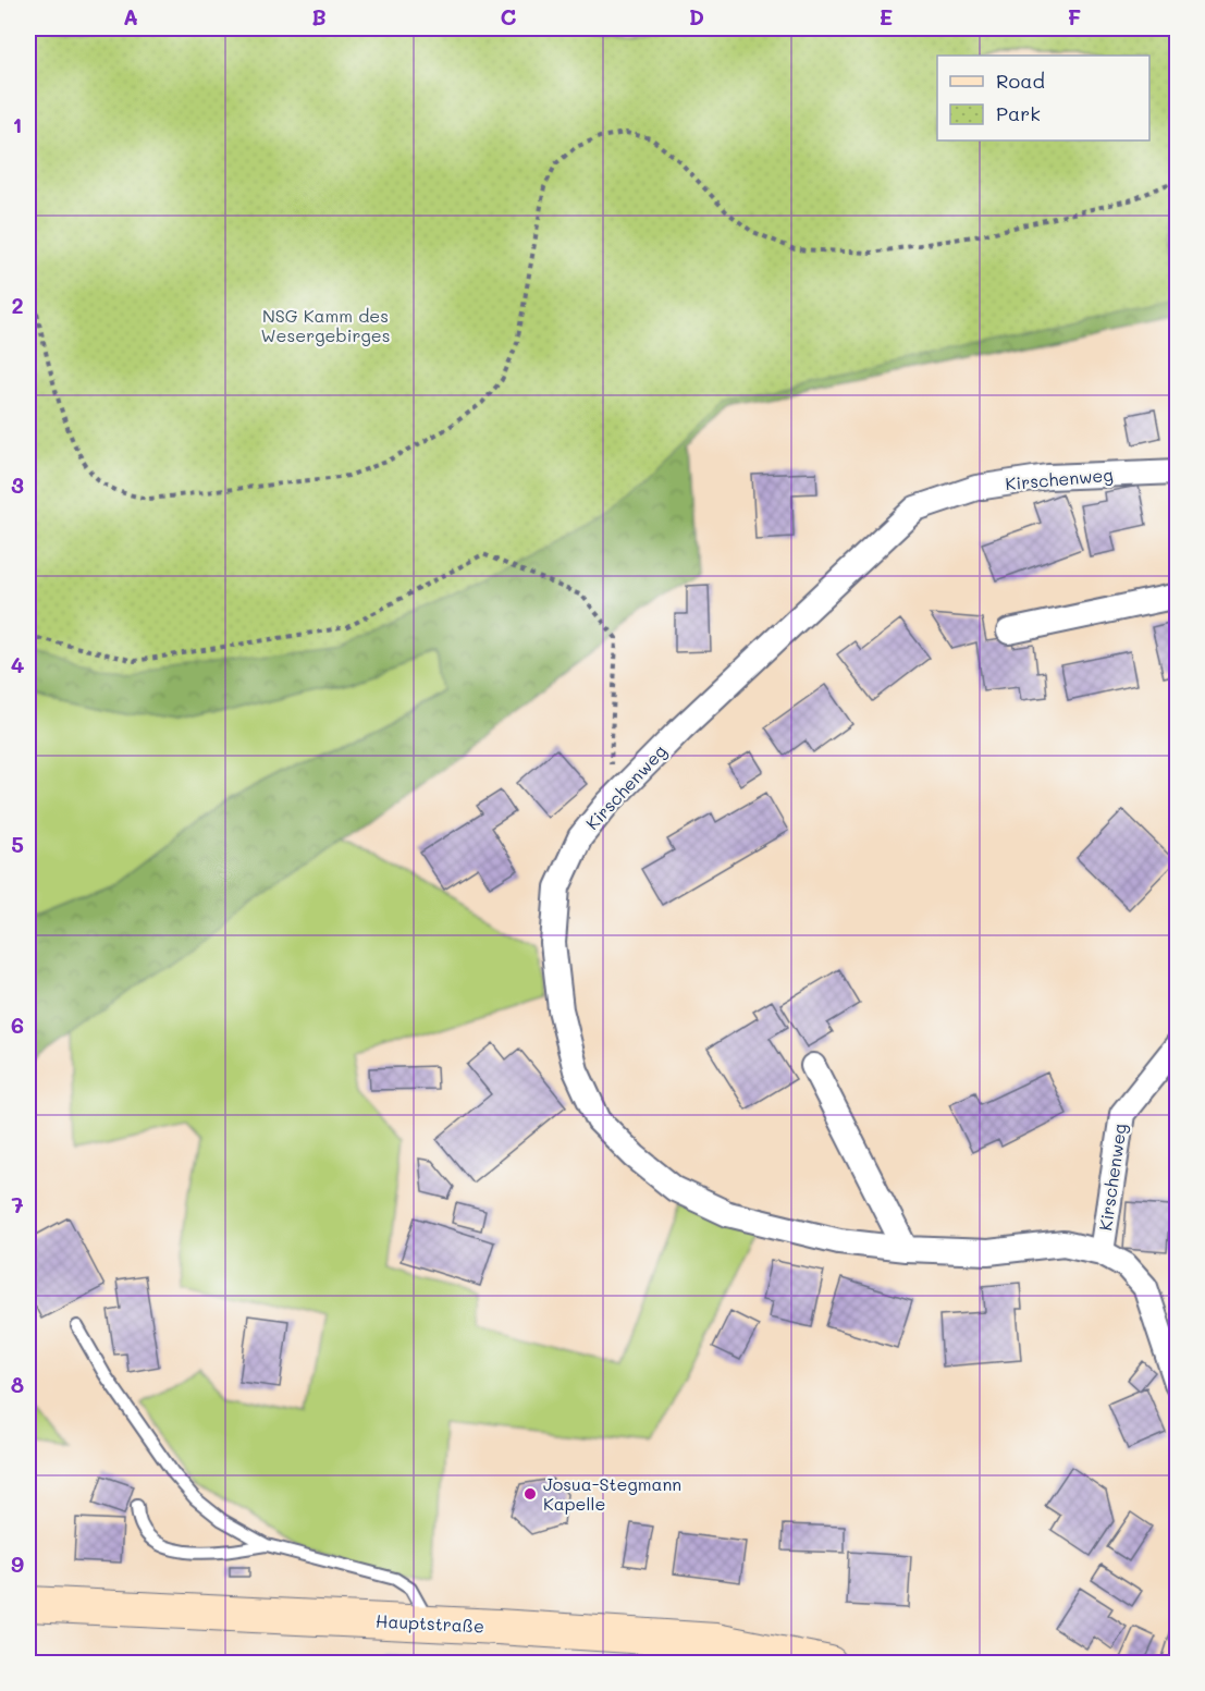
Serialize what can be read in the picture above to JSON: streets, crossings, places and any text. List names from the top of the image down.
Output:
{
  "streets": {
    "main road": ["Hauptstraße"],
    "street": ["Kirschenweg"]
  },
  "parks": ["NSG Kamm des Wesergebirges"],
  "places": ["Josua-Stegmann Kapelle"],
  "legend": ["Road", "Park"],
  "grid": {
    "columns": [
      "A",
      "B",
      "C",
      "D",
      "E",
      "F"
    ],
    "rows": [
      "1",
      "2",
      "3",
      "4",
      "5",
      "6",
      "7",
      "8",
      "9"
    ]
  }
}
